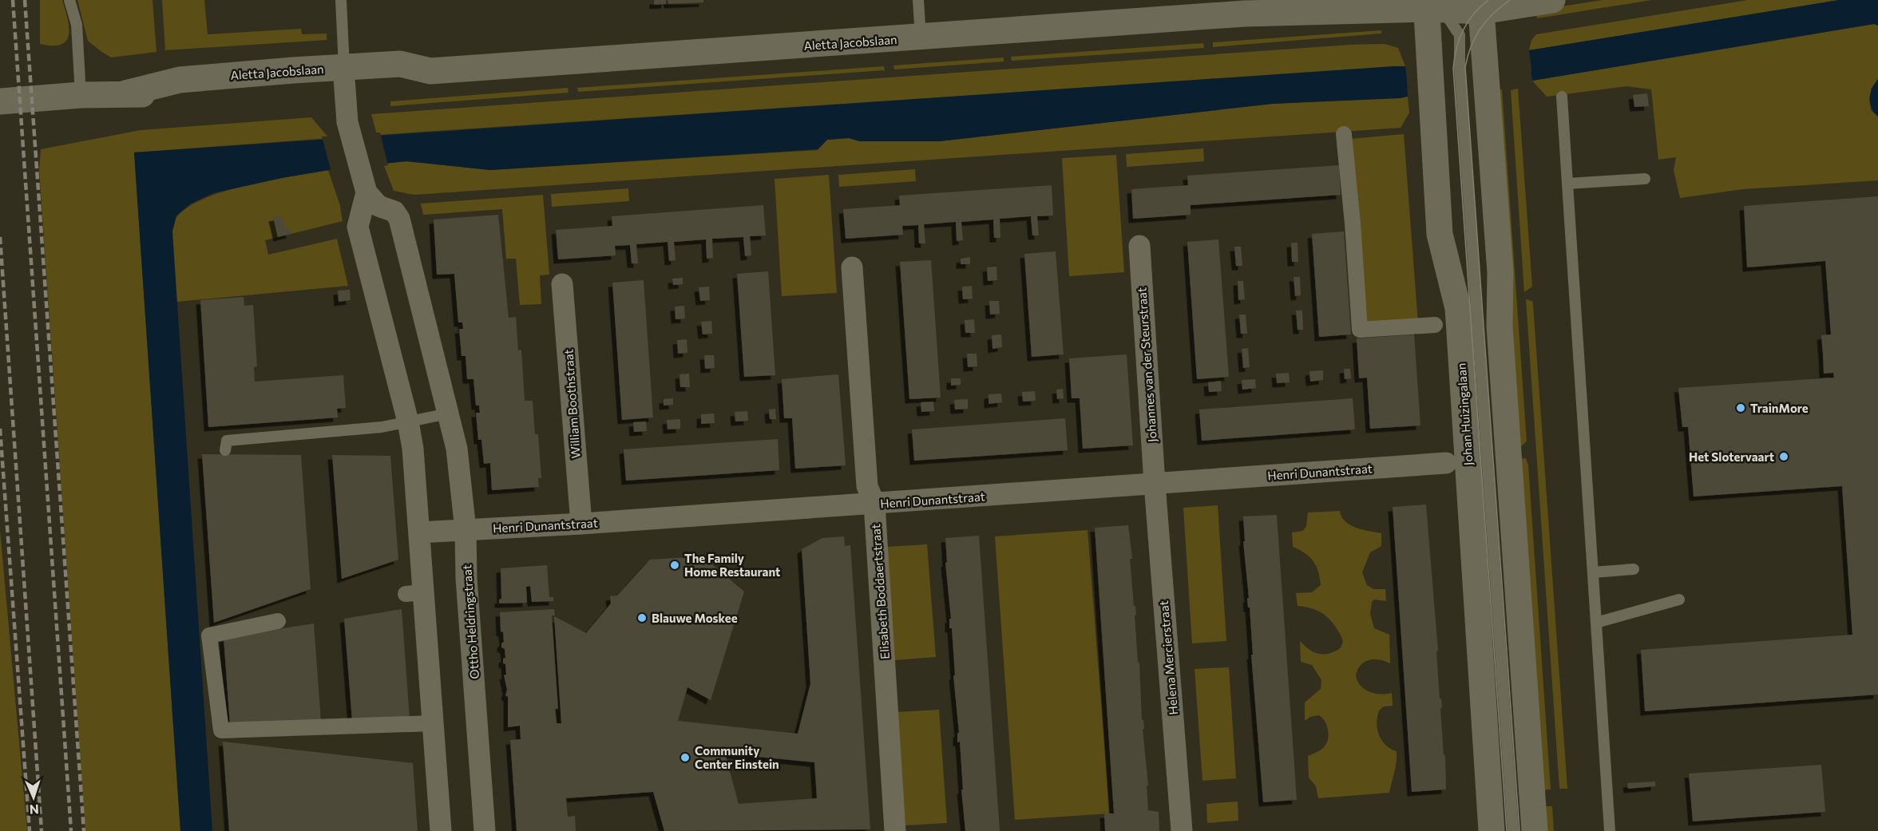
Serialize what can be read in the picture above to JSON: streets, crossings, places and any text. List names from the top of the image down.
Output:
{
  "streets": {
    "main road": ["Aletta Jacobslaan", "Johan Huizingalaan"],
    "street": [
      "Johannes van der Steurstraat",
      "William Boothstraat",
      "Henri Dunantstraat",
      "Elisabeth Boddaertstraat",
      "Ottho Heldringstraat",
      "Helena Mercierstraat"
    ]
  },
  "crossings": [
    ["Aletta Jacobslaan", "Johan Huizingalaan"],
    ["Johannes van der Steurstraat", "Henri Dunantstraat"],
    ["Johannes van der Steurstraat", "Helena Mercierstraat"],
    ["William Boothstraat", "Henri Dunantstraat"],
    ["Henri Dunantstraat", "Elisabeth Boddaertstraat"],
    ["Henri Dunantstraat", "Ottho Heldringstraat"],
    ["Henri Dunantstraat", "Helena Mercierstraat"]
  ],
  "places": [
    "TrainMore",
    "Het Slotervaart",
    "The Family Home Restaurant",
    "Blauwe Moskee",
    "Community Center Einstein"
  ],
  "north": "bottom"
}
